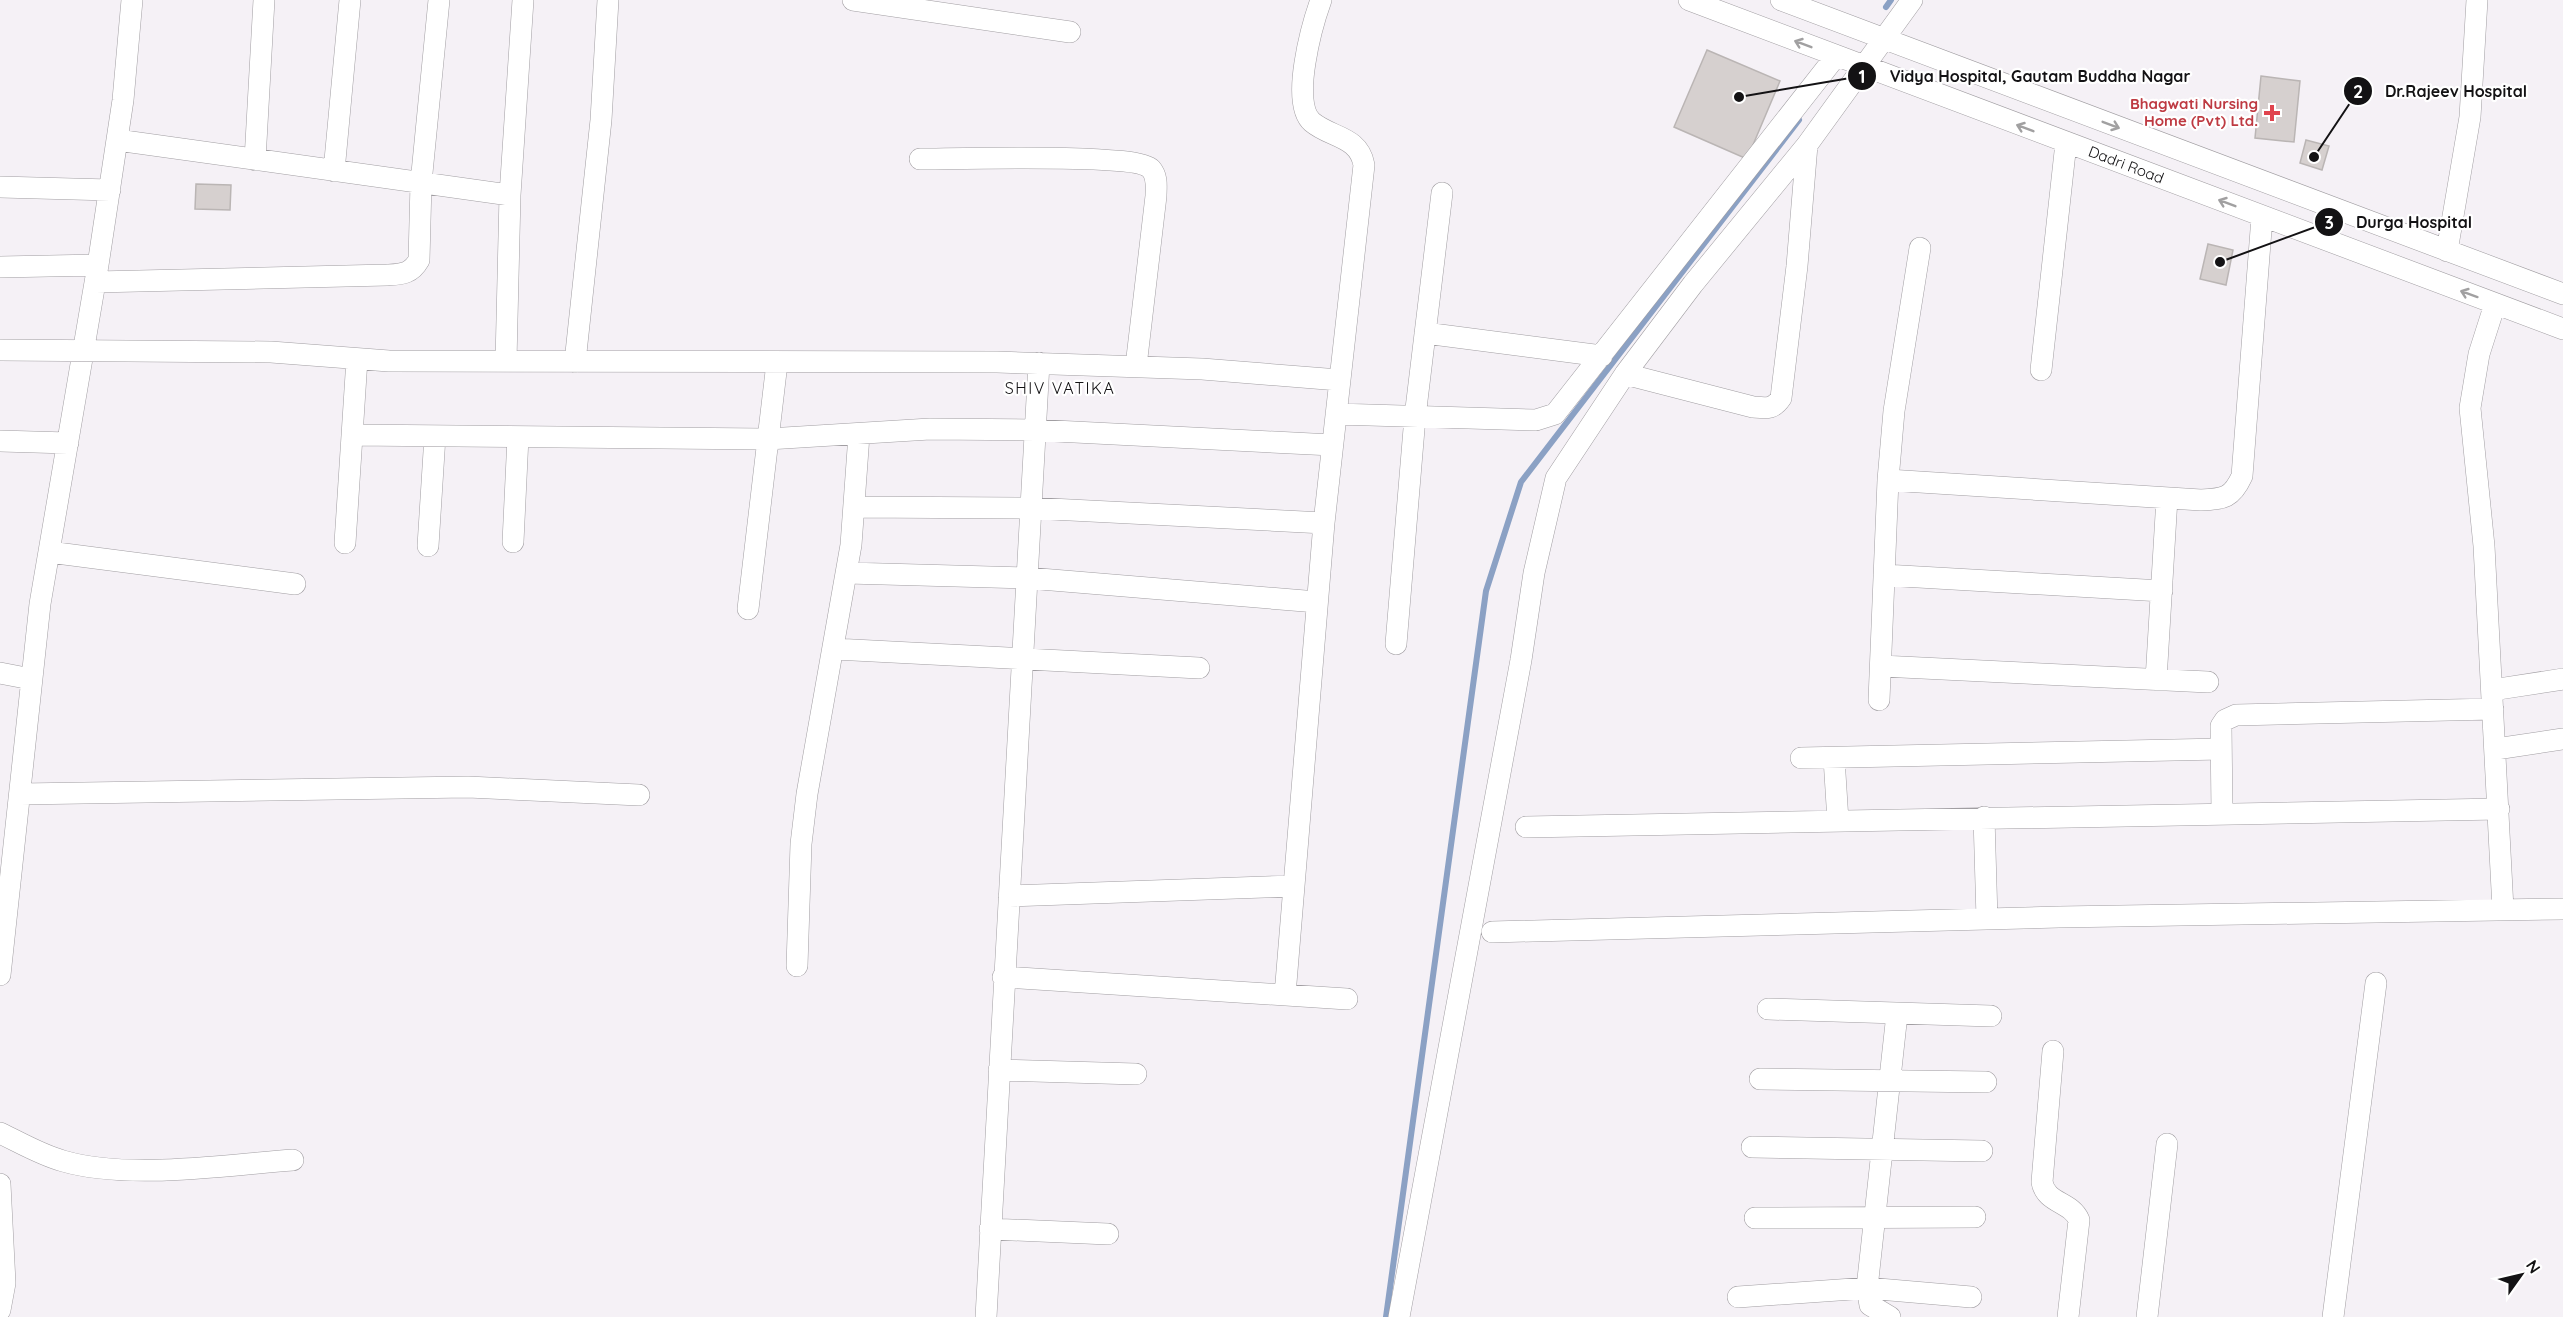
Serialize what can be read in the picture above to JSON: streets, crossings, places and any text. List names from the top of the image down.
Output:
{
  "streets": {
    "street": ["Dadri Road"]
  },
  "districts": ["SHIV VATIKA"],
  "places": {
    "other": ["Vidya Hospital, Gautam Buddha Nagar", "Dr.Rajeev Hospital", "Durga Hospital"],
    "health": ["Bhagwati Nursing Home (Pvt) Ltd."]
  },
  "north": "top right"
}
